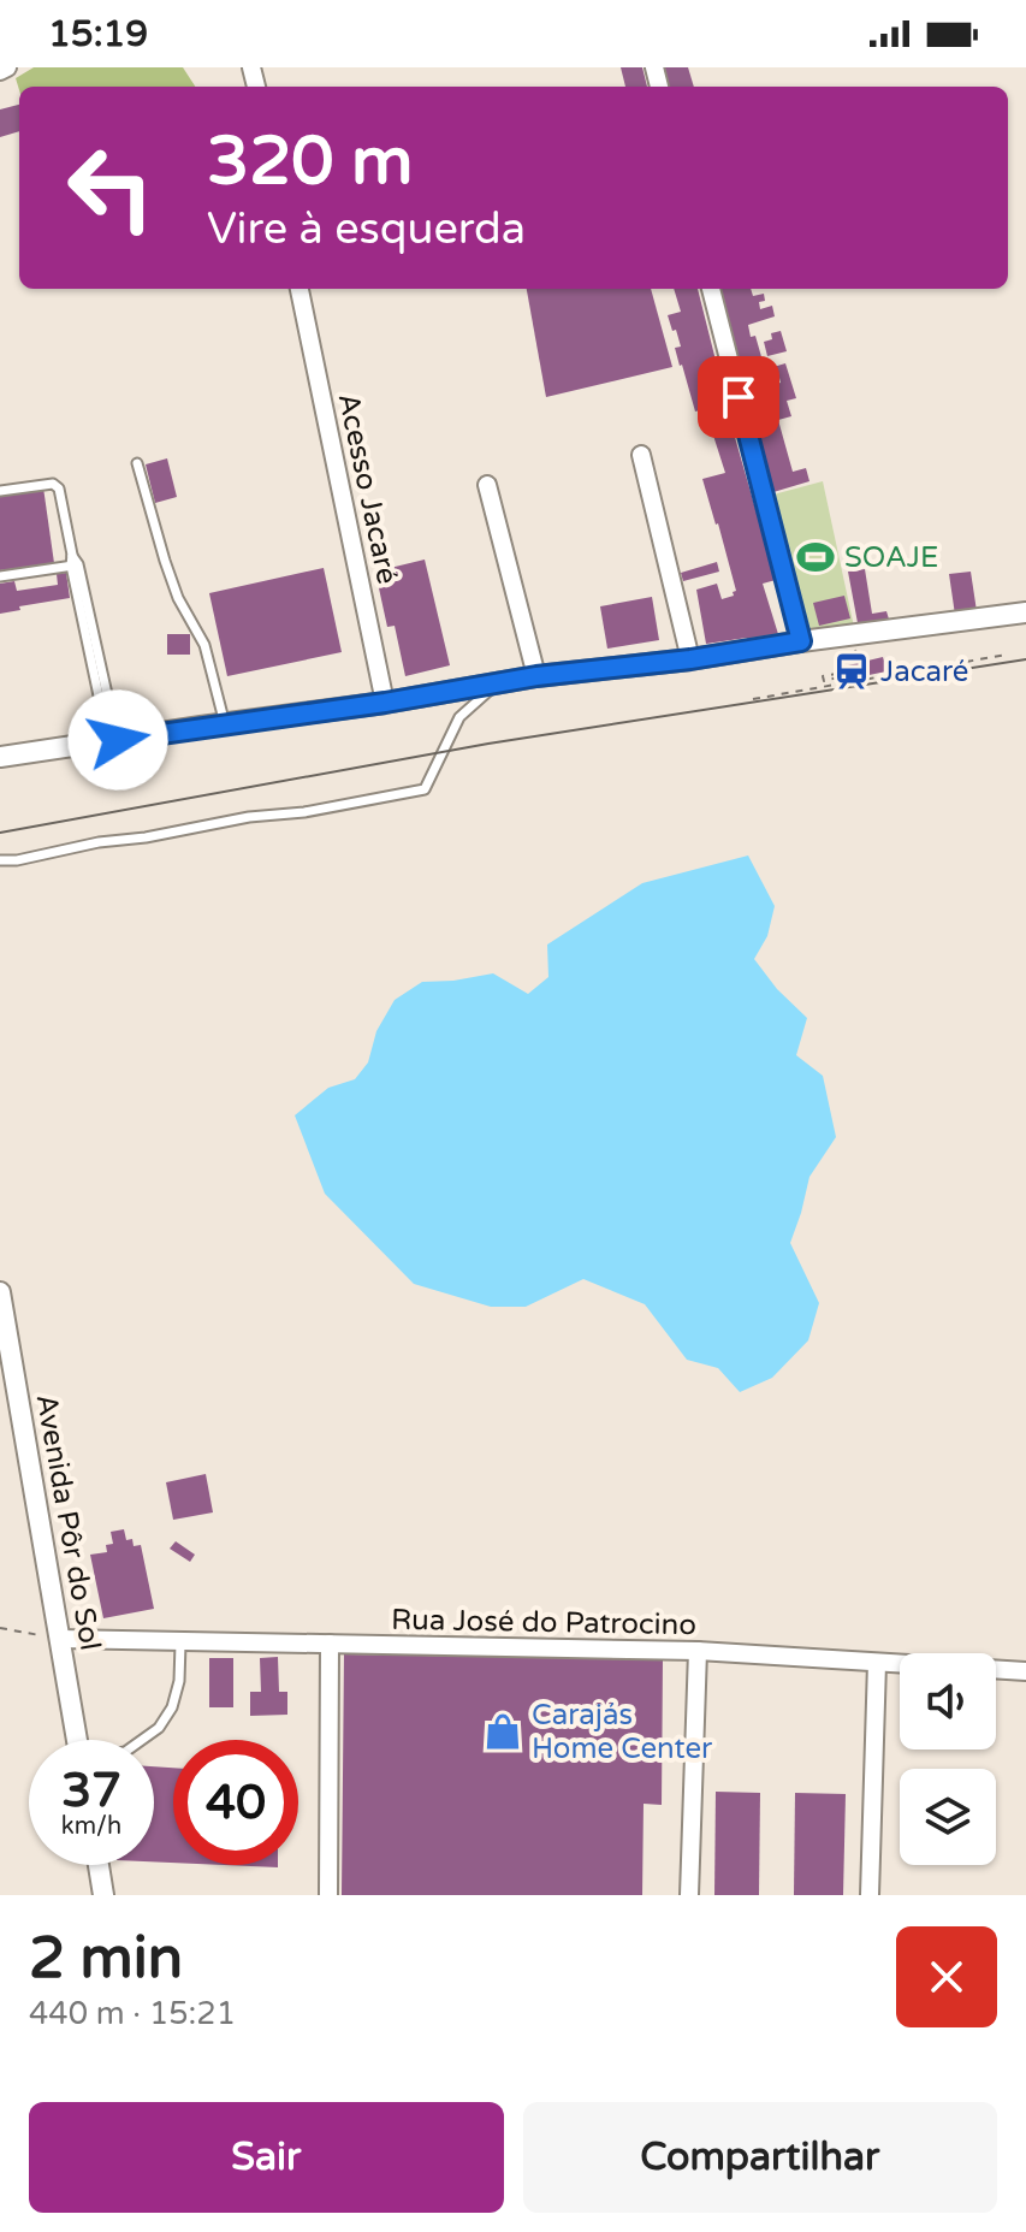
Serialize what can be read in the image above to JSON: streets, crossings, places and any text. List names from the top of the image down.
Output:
{
  "streets": {
    "street": ["Acesso Jacaré", "Avenida Pôr do Sol", "Rua José do Patrocino"]
  },
  "crossings": [
    ["Avenida Pôr do Sol", "Rua José do Patrocino"]
  ],
  "places": {
    "sports": ["SOAJE"],
    "station": ["Jacaré"],
    "shop": ["Carajás Home Center"]
  },
  "page": {
    "status": "15:19",
    "turn": ["320 m", "Vire à esquerda"],
    "speed": "37 km/h",
    "limit": "40",
    "heading": ["2 min", "440 m · 15:21"],
    "buttons": ["Sair", "Compartilhar"]
  }
}
